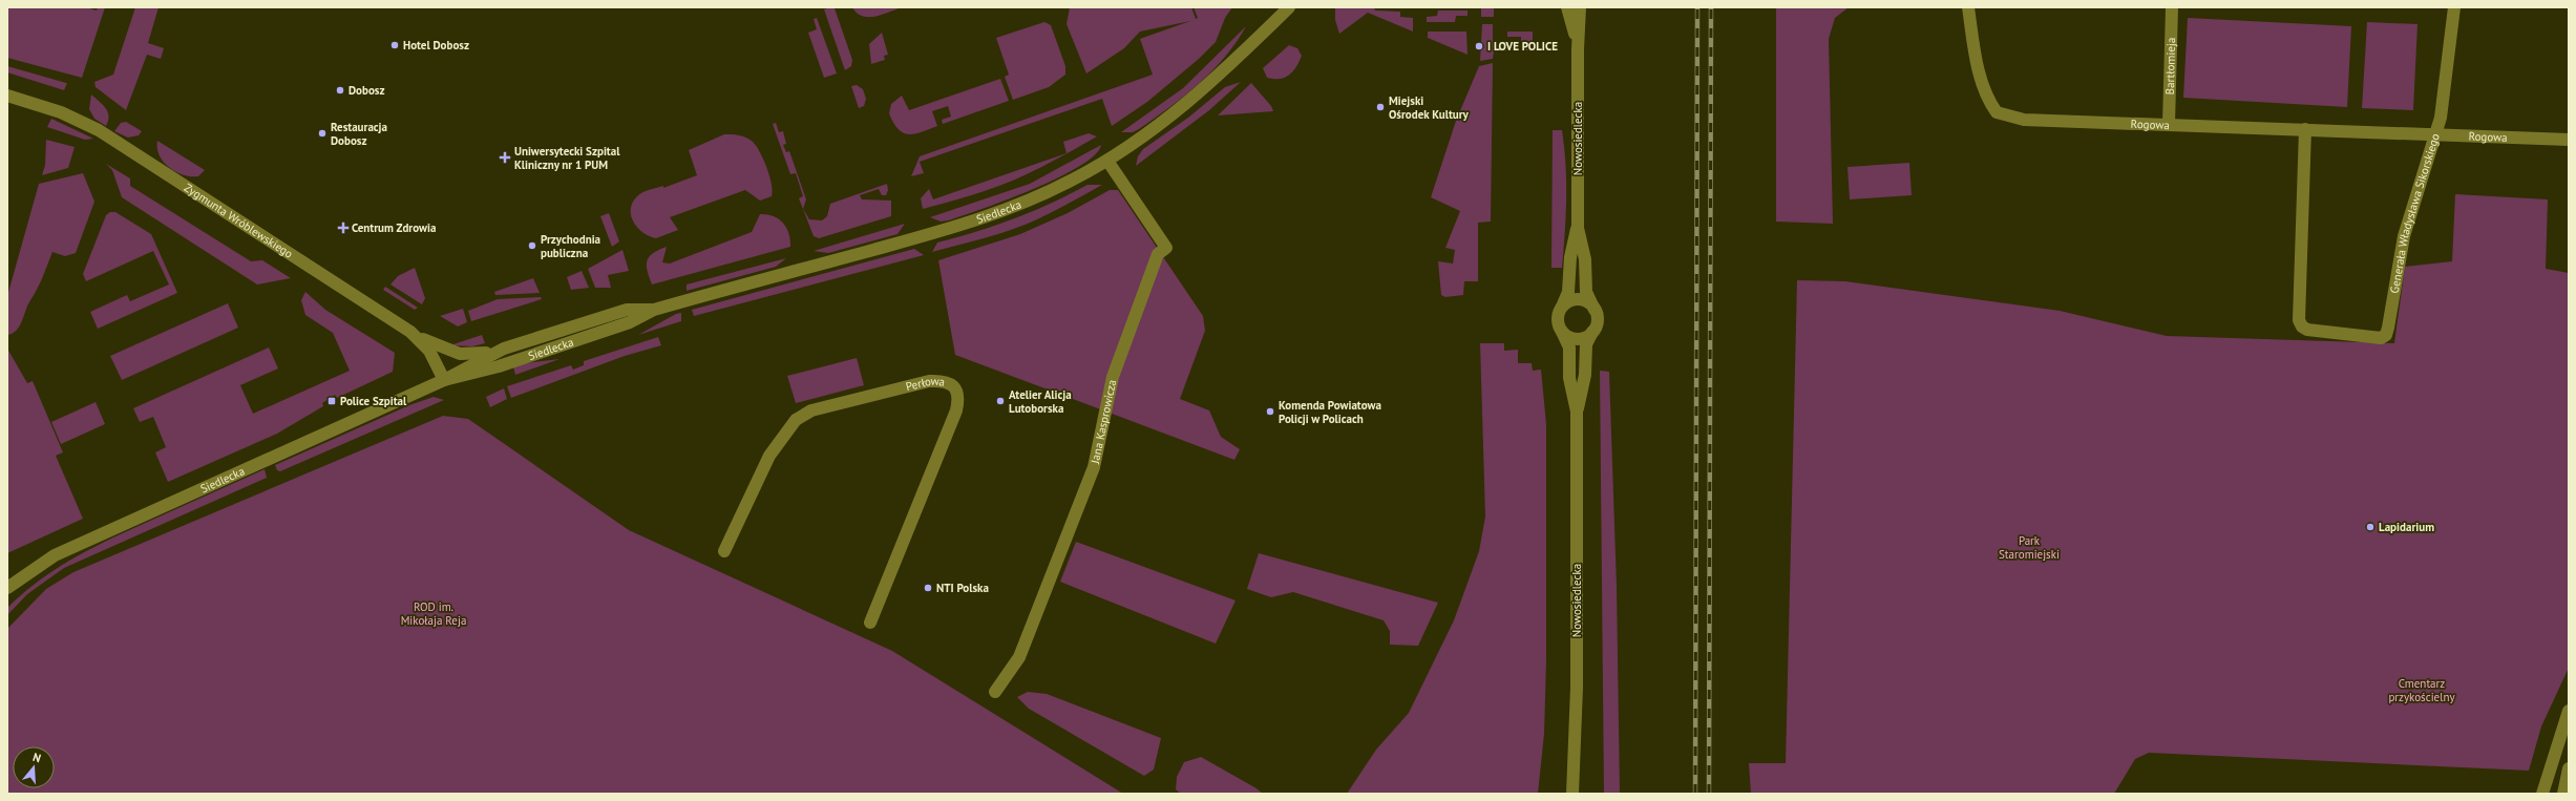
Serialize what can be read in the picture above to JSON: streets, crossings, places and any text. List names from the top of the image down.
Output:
{
  "streets": {
    "street": [
      "Bartłomieja",
      "Rogowa",
      "Nowosiedlecka",
      "Siedlecka",
      "Generała Władysława Sikorskiego",
      "Zygmunta Wróblewskiego",
      "Perłowa",
      "Jana Kasprowicza"
    ]
  },
  "crossings": [
    ["Bartłomieja", "Rogowa"],
    ["Rogowa", "Generała Władysława Sikorskiego"],
    ["Siedlecka", "Zygmunta Wróblewskiego"],
    ["Siedlecka", "Jana Kasprowicza"]
  ],
  "parks": ["Park Staromiejski", "ROD im. Mikołaja Reja", "Cmentarz przykościelny"],
  "places": {
    "other": [
      "Hotel Dobosz",
      "I LOVE POLICE",
      "Dobosz",
      "Miejski Ośrodek Kultury",
      "Restauracja Dobosz",
      "Przychodnia publiczna",
      "Atelier Alicja Lutoborska",
      "Komenda Powiatowa Policji w Policach",
      "Lapidarium",
      "NTI Polska"
    ],
    "health": ["Uniwersytecki Szpital Kliniczny nr 1 PUM", "Centrum Zdrowia"],
    "transit": ["Police Szpital"]
  },
  "north": "top"
}
